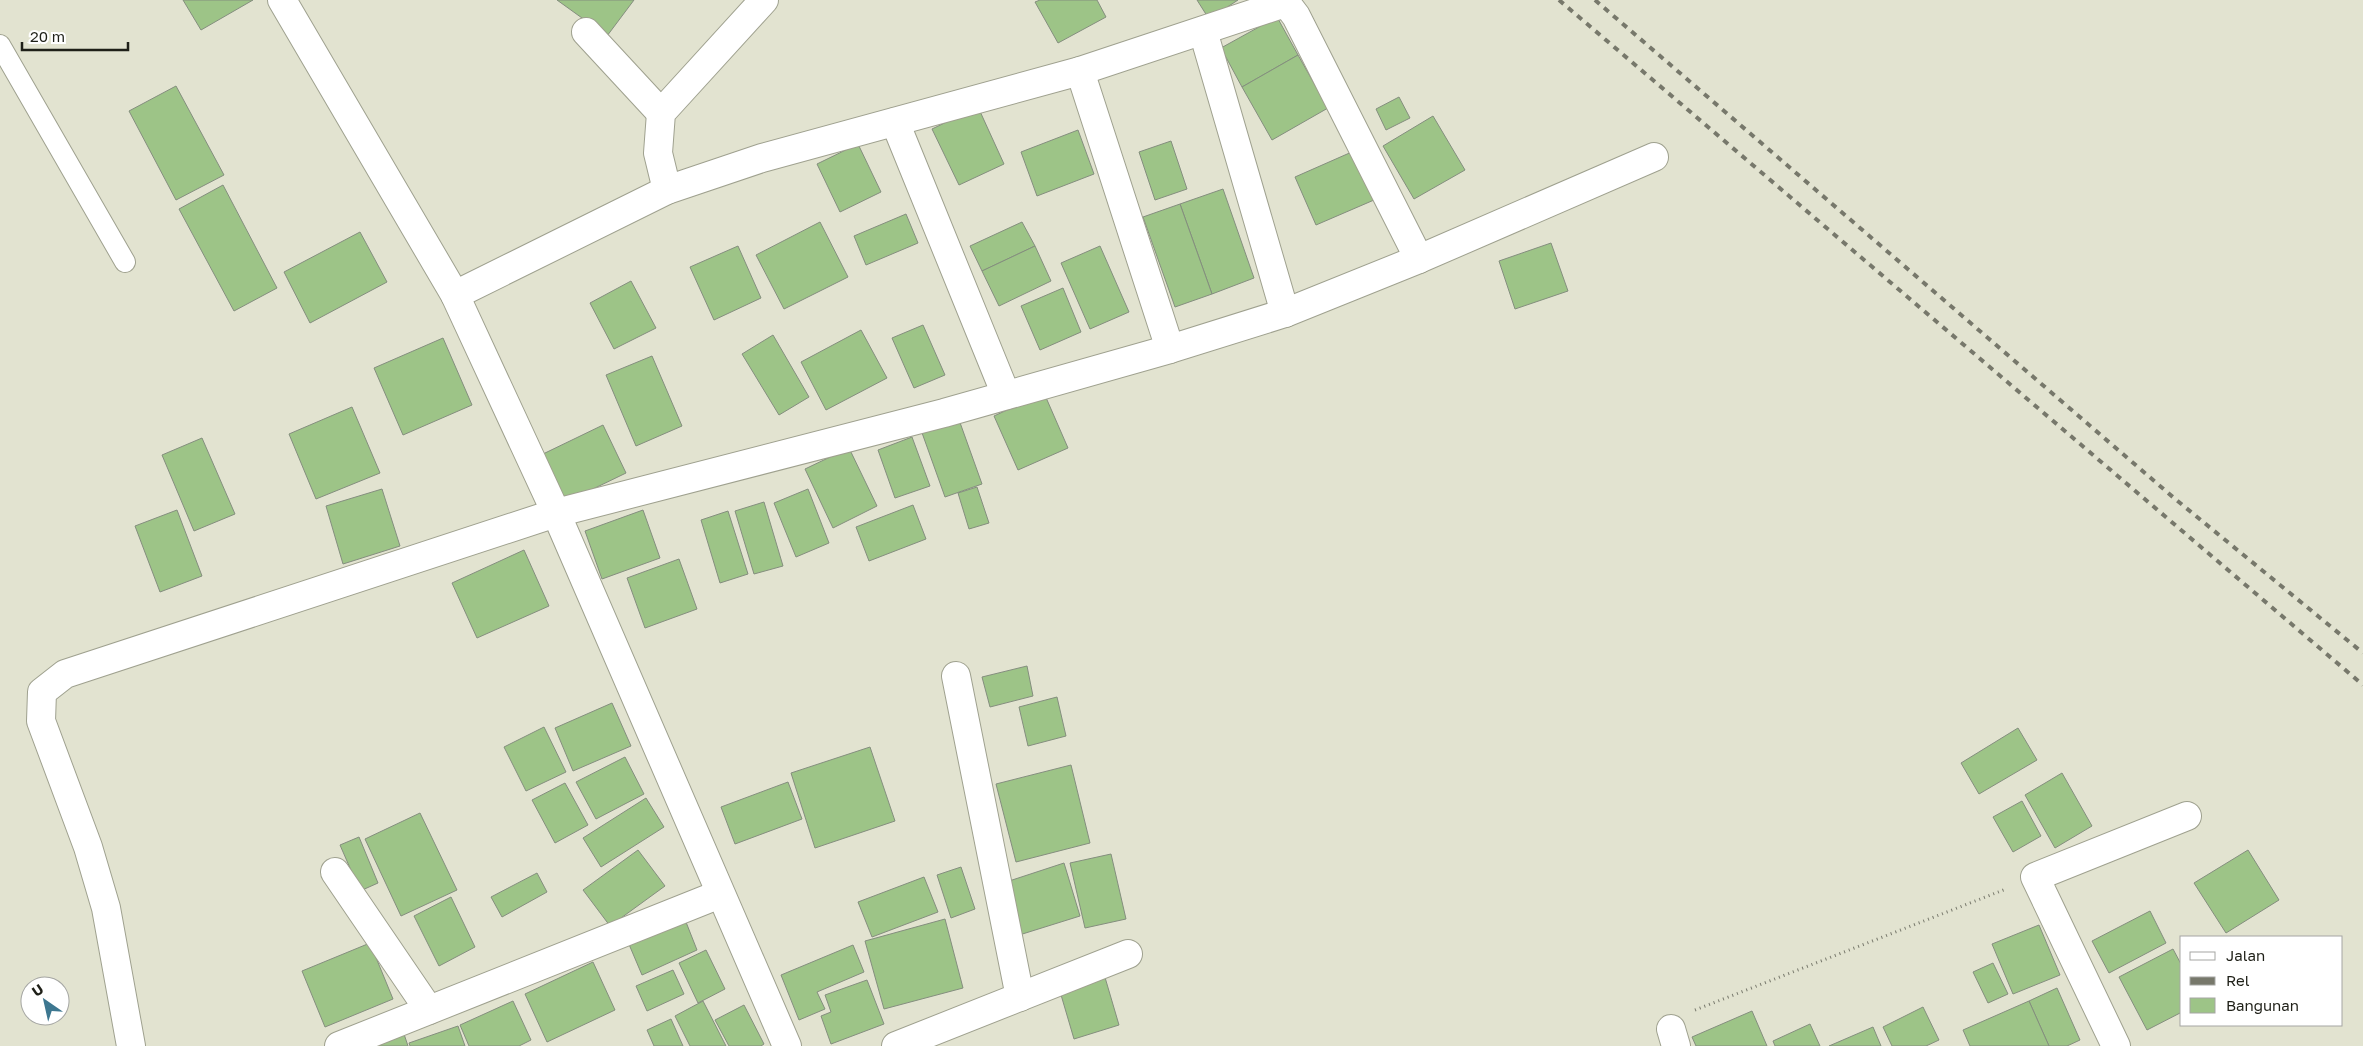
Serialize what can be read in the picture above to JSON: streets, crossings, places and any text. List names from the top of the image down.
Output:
{
  "legend": ["Jalan", "Rel", "Bangunan"],
  "scale_bar": "20 m",
  "north": "top left"
}
